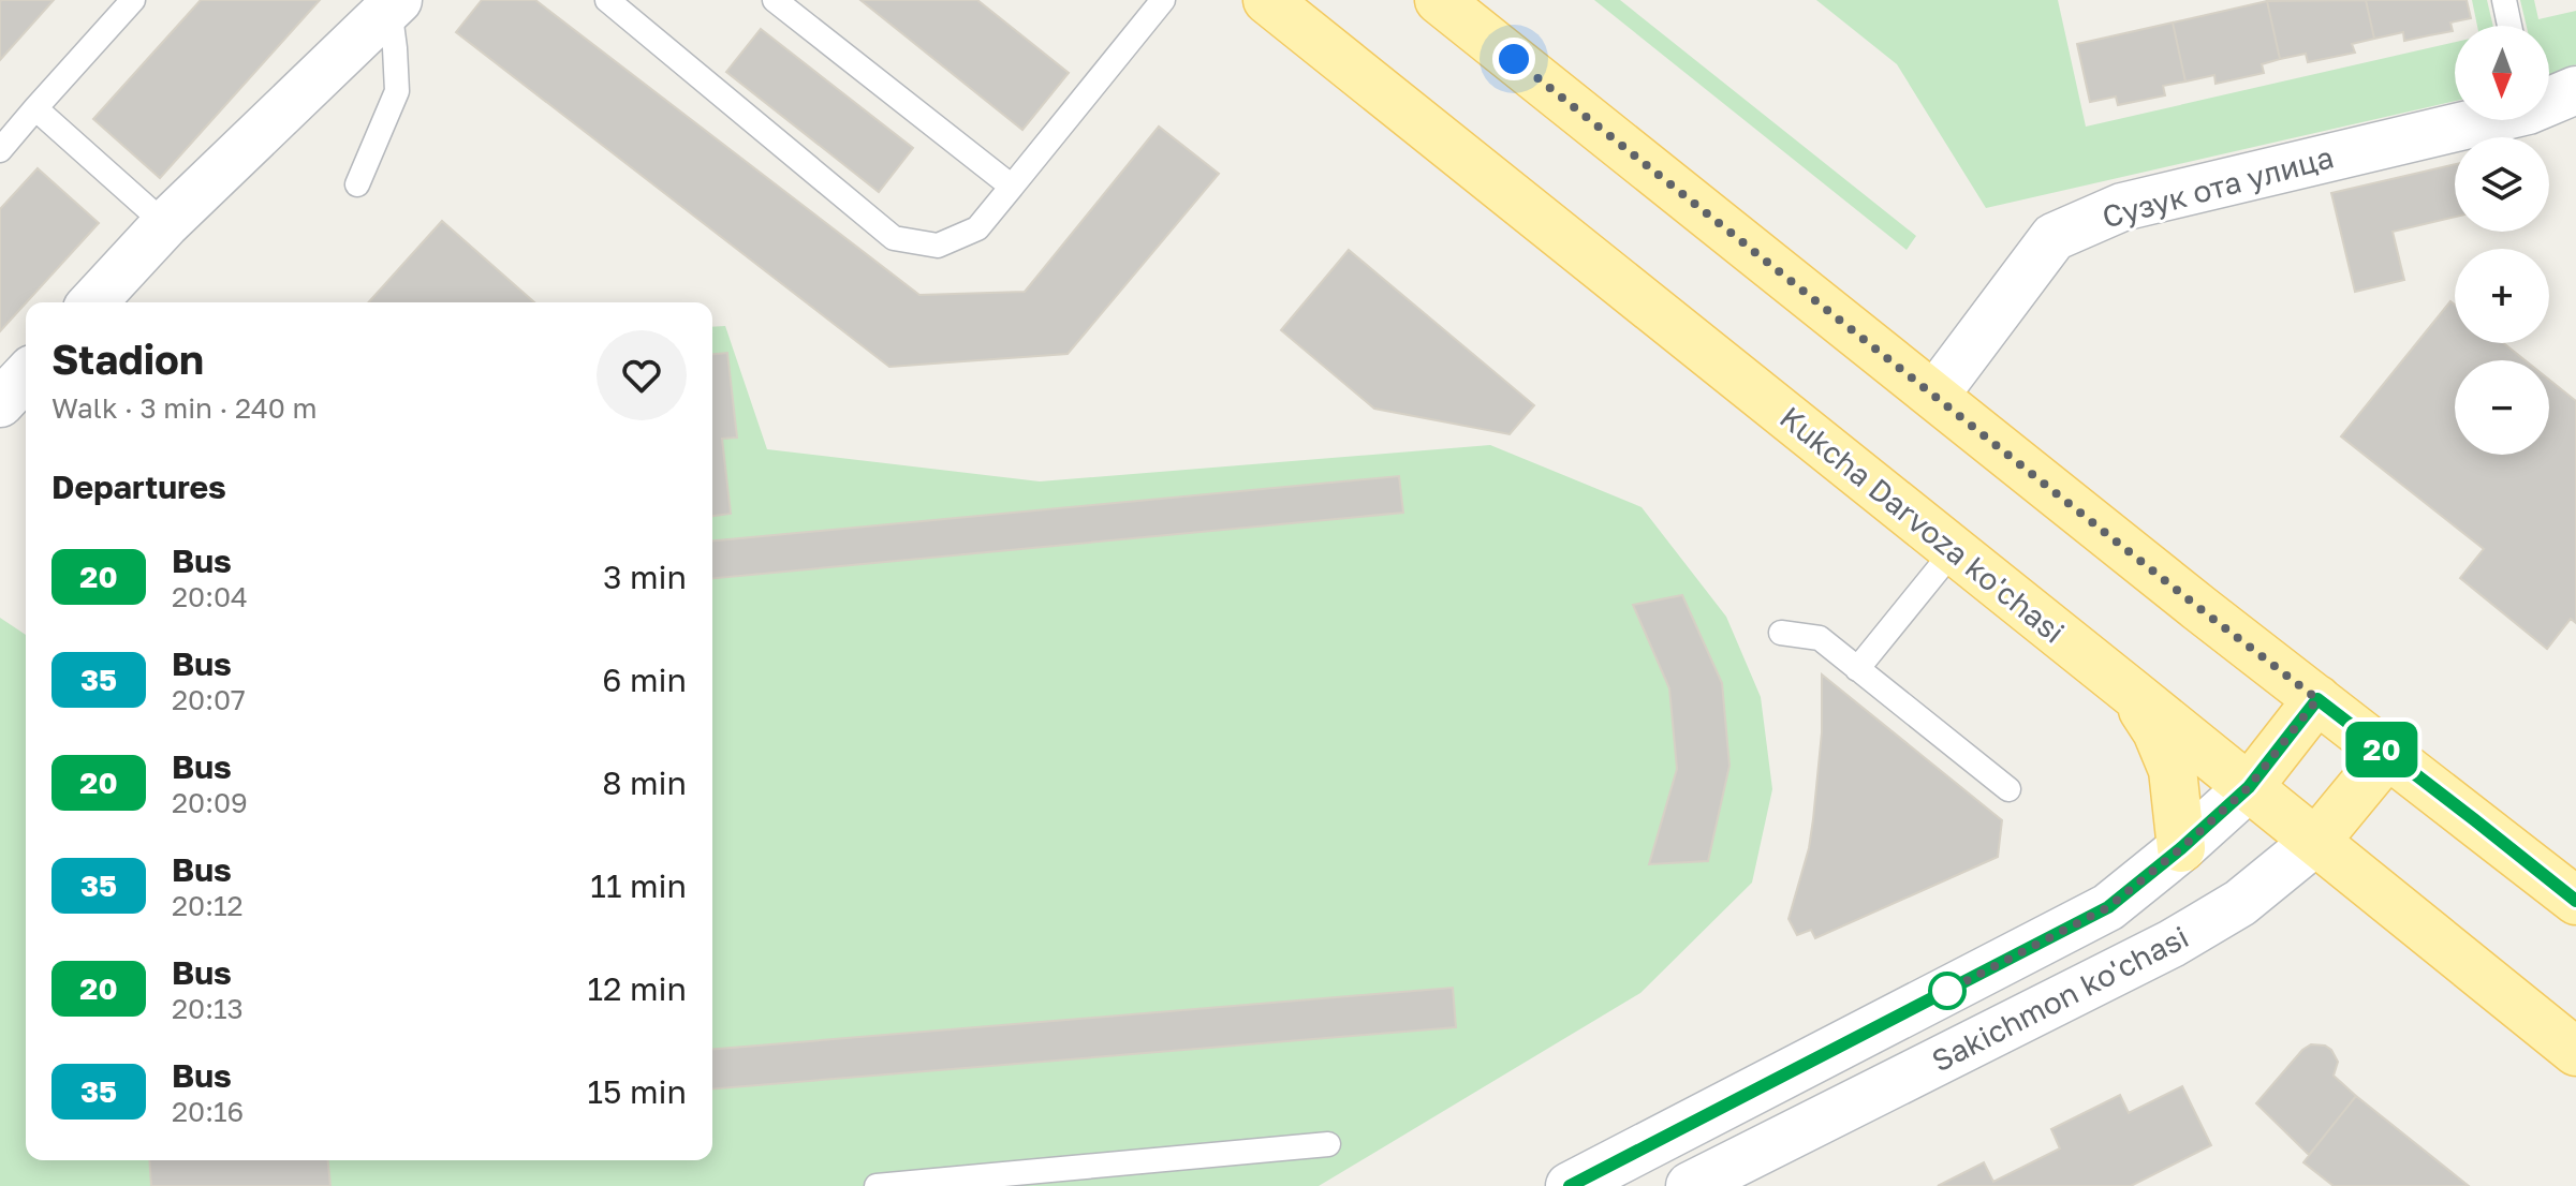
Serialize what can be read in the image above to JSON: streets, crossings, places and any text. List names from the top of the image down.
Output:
{
  "streets": {
    "main road": ["Сузук ота улица", "Kukcha Darvoza ko'chasi", "Sakichmon ko'chasi"]
  },
  "crossings": [
    ["Kukcha Darvoza ko'chasi", "Sakichmon ko'chasi"]
  ],
  "lines": ["bus line 20"],
  "north": "bottom",
  "page": {
    "on_map": "20",
    "map_buttons": ["+", "−"],
    "heading": [
      ["Stadion", "Walk · 3 min · 240 m"],
      "Departures"
    ],
    "list": [
      {
        "mark": "20",
        "name": "Bus",
        "note": "20:04",
        "value": "3 min"
      },
      {
        "mark": "35",
        "name": "Bus",
        "note": "20:07",
        "value": "6 min"
      },
      {
        "mark": "20",
        "name": "Bus",
        "note": "20:09",
        "value": "8 min"
      },
      {
        "mark": "35",
        "name": "Bus",
        "note": "20:12",
        "value": "11 min"
      },
      {
        "mark": "20",
        "name": "Bus",
        "note": "20:13",
        "value": "12 min"
      },
      {
        "mark": "35",
        "name": "Bus",
        "note": "20:16",
        "value": "15 min"
      }
    ]
  }
}
